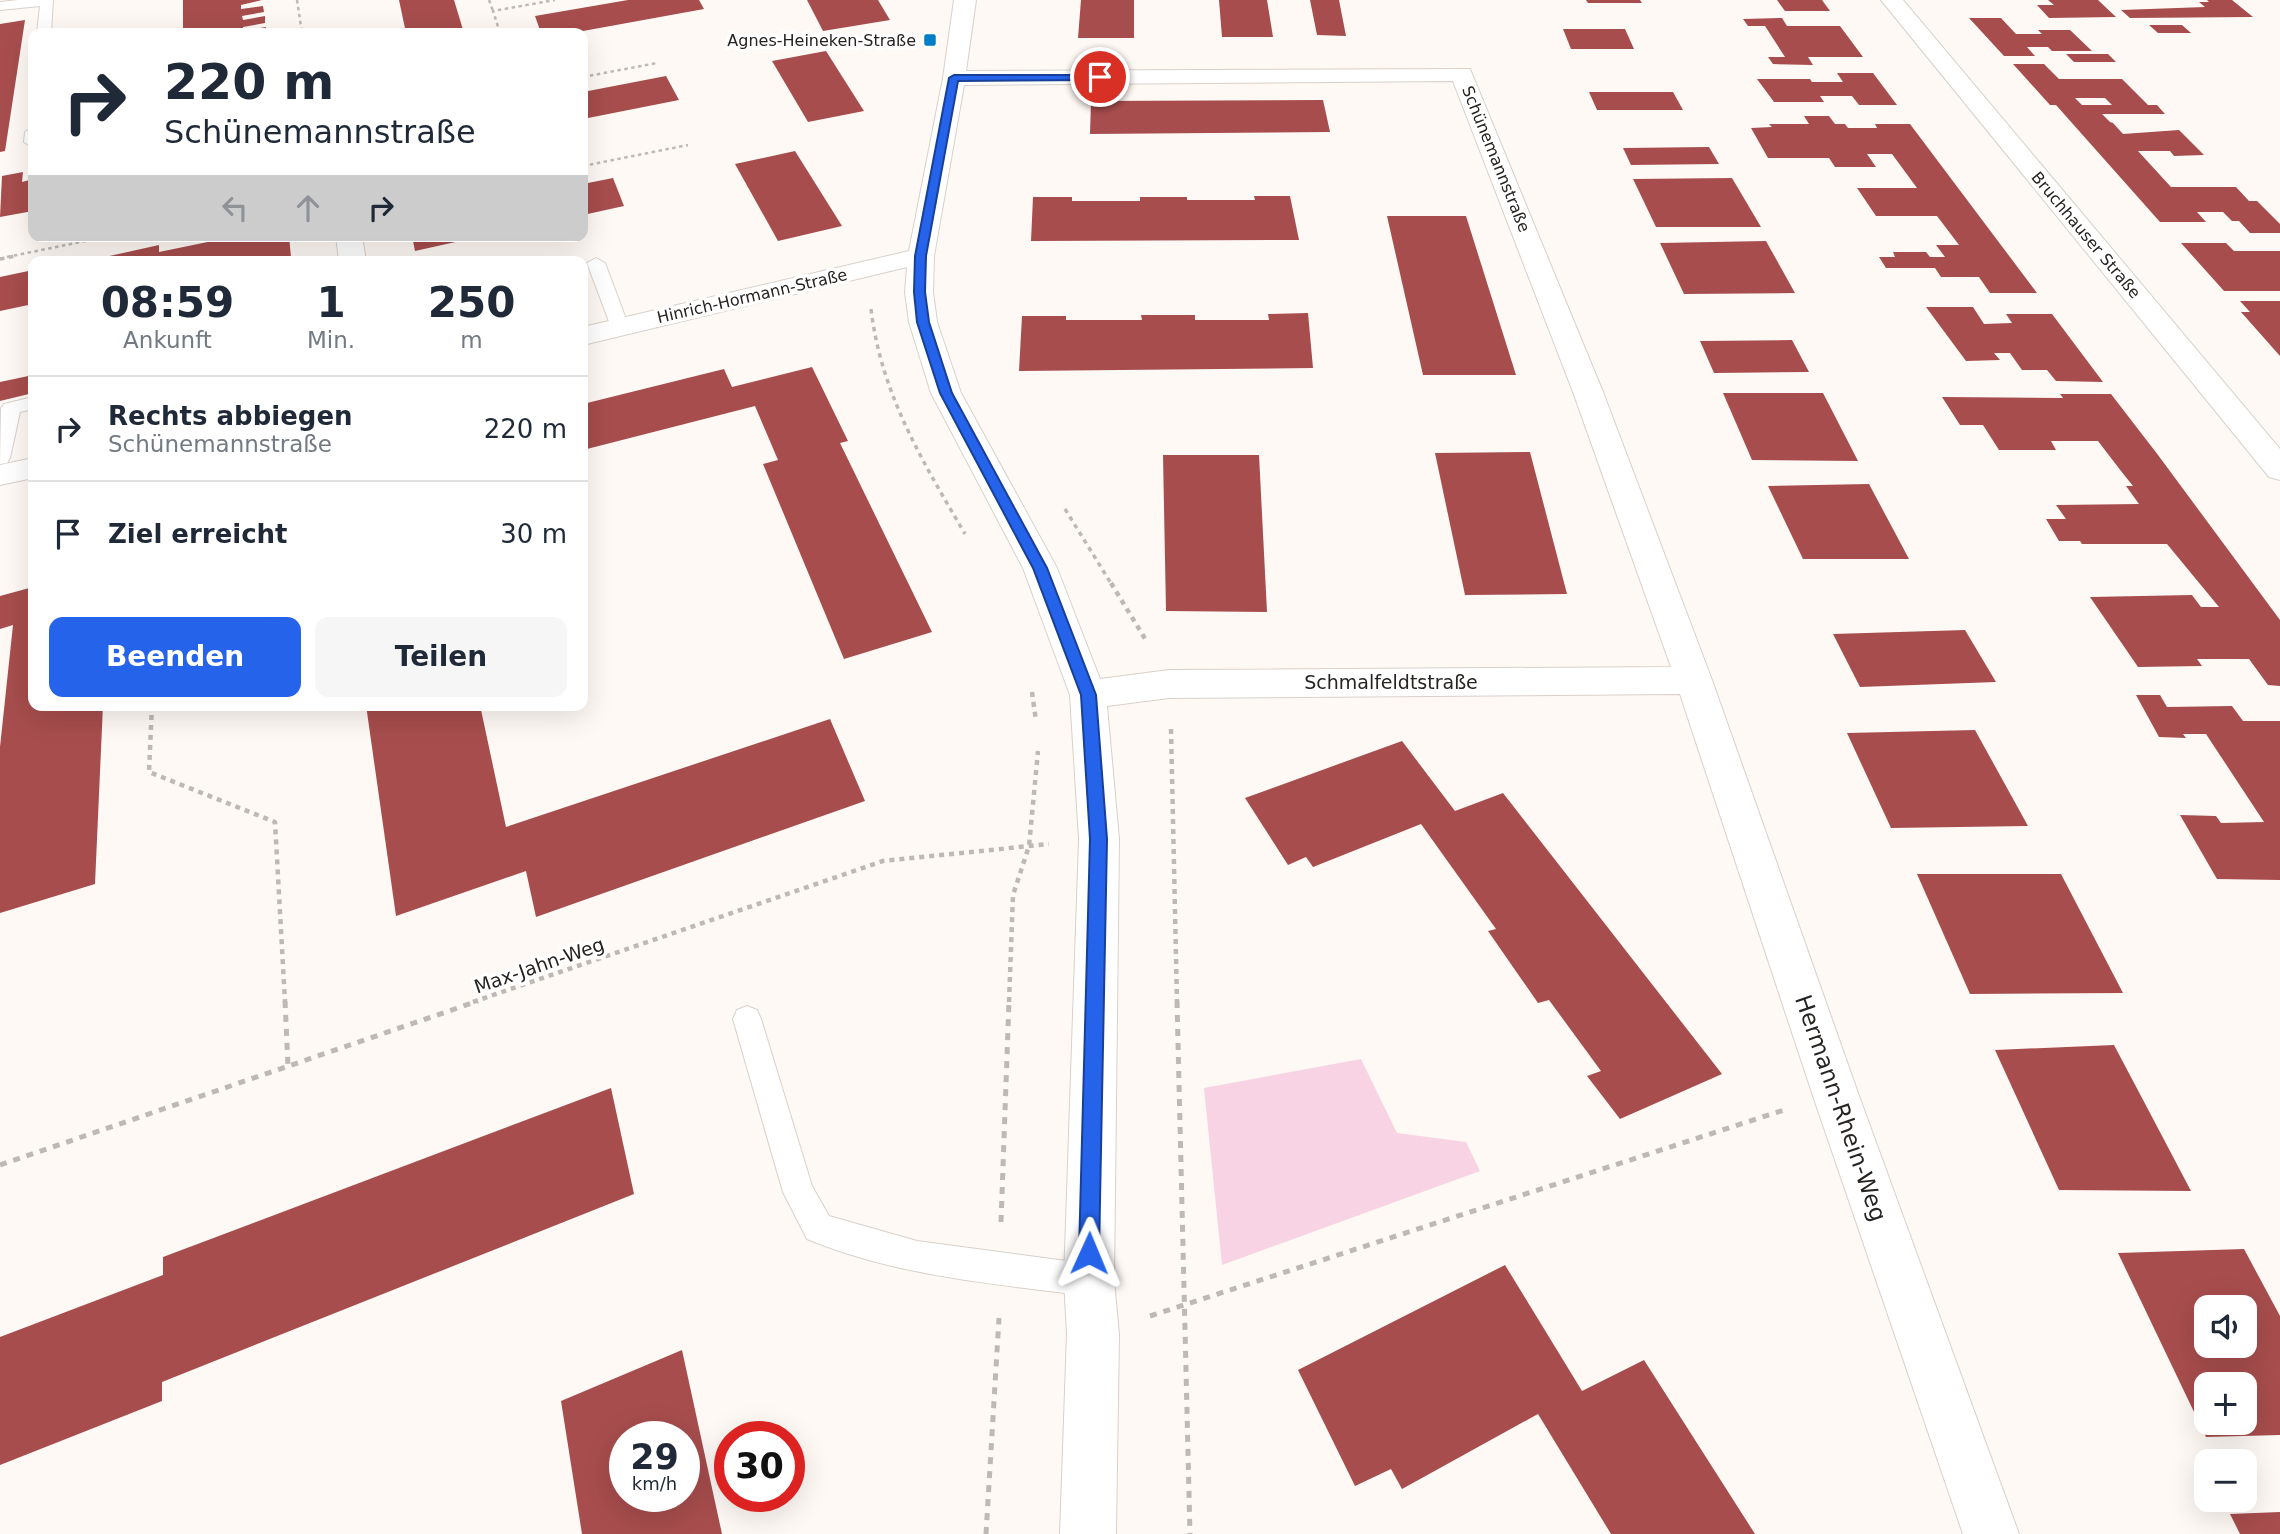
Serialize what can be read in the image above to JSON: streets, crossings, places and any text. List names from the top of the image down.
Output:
{
  "streets": {
    "street": [
      "Schünemannstraße",
      "Bruchhauser Straße",
      "Hinrich-Hormann-Straße",
      "Schmalfeldtstraße",
      "Hermann-Rhein-Weg"
    ],
    "path": ["Max-Jahn-Weg"]
  },
  "crossings": [
    ["Schünemannstraße", "Schmalfeldtstraße"],
    ["Schünemannstraße", "Hermann-Rhein-Weg"],
    ["Schmalfeldtstraße", "Hermann-Rhein-Weg"]
  ],
  "places": {
    "transit": ["Agnes-Heineken-Straße"]
  },
  "page": {
    "turn": ["220 m", "Schünemannstraße"],
    "eta": [
      "08:59",
      "Ankunft",
      "1",
      "Min.",
      "250",
      "m"
    ],
    "list": [
      {
        "name": "Rechts abbiegen",
        "note": "Schünemannstraße",
        "value": "220 m"
      },
      {
        "name": "Ziel erreicht",
        "value": "30 m"
      }
    ],
    "buttons": ["Beenden", "Teilen"],
    "map_buttons": ["+", "−"],
    "speed": "29 km/h",
    "limit": "30"
  }
}
